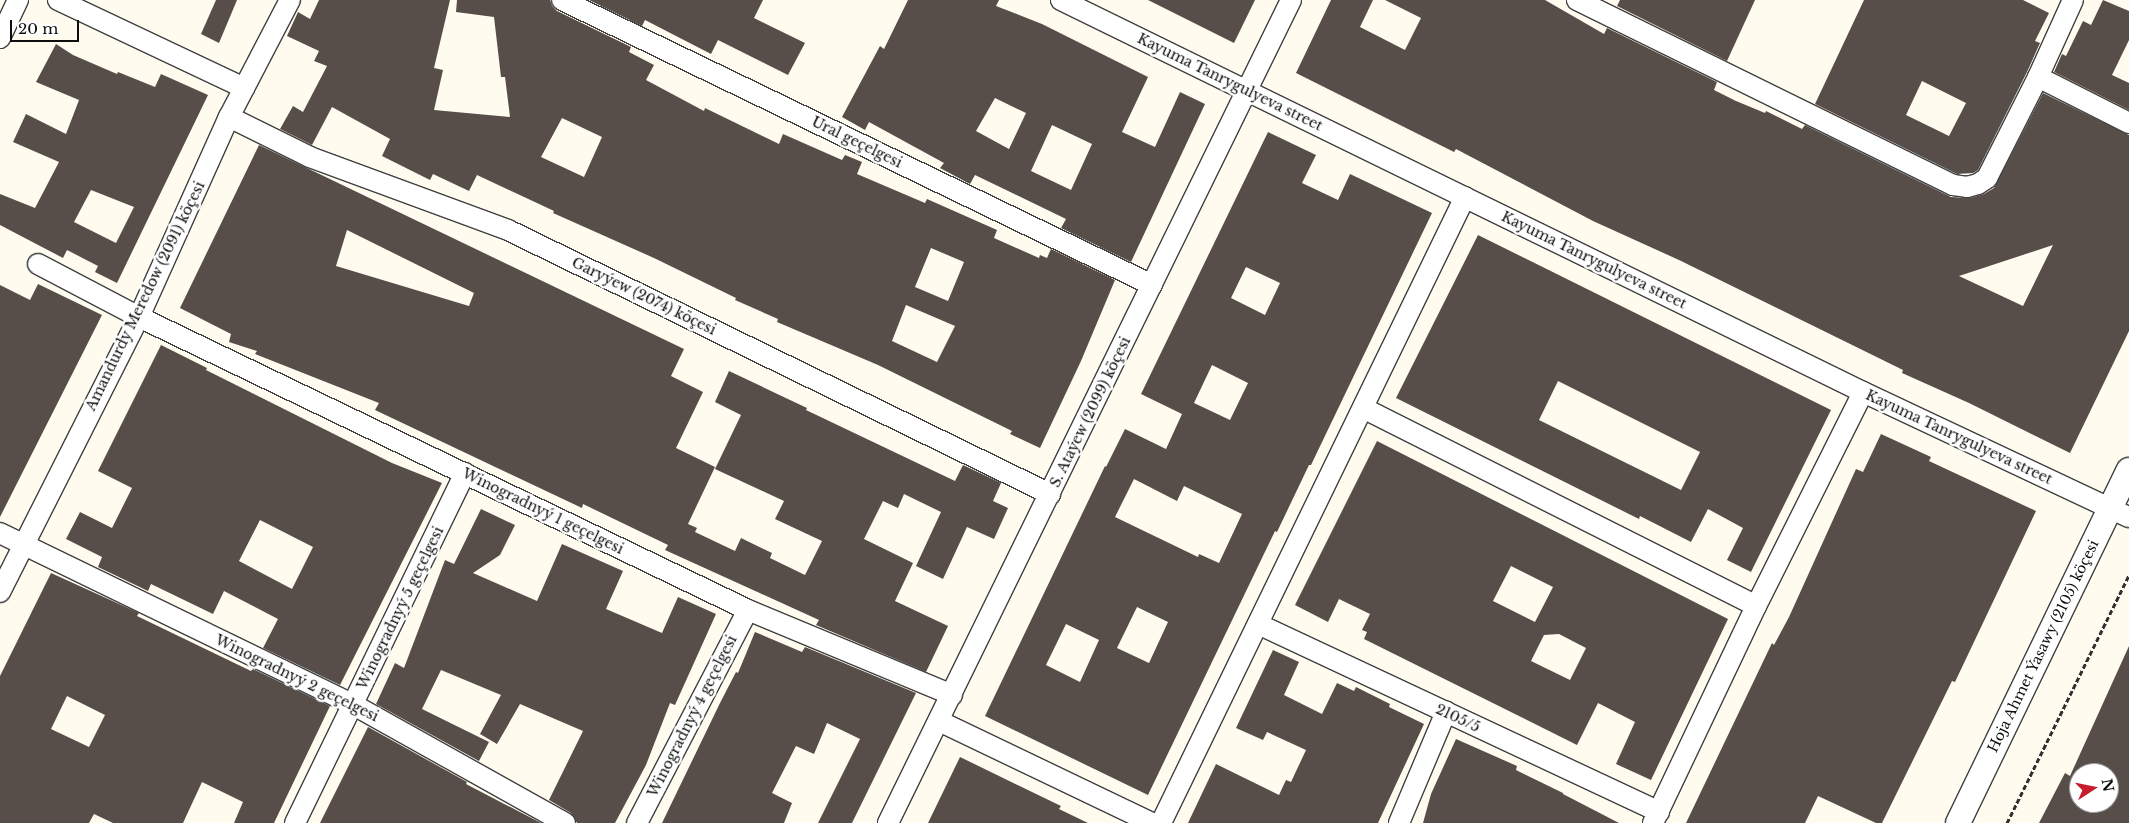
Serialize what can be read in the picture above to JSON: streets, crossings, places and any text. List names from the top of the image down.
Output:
{
  "streets": {
    "street": [
      "Kayuma Tanrygulyeva street",
      "Ural geçelgesi",
      "Amandurdy Meredow (2091) köçesi",
      "Garyýew (2074) köçesi",
      "S. Ataýew (2099) köçesi",
      "Winogradnyý 1 geçelgesi",
      "Winogradnyý 5 geçelgesi",
      "Hoja Ahmet Ýasawy (2105) köçesi",
      "Winogradnyý 2 geçelgesi",
      "Winogradnyý 4 geçelgesi",
      "2105/5"
    ]
  },
  "crossings": [
    ["Kayuma Tanrygulyeva street", "S. Ataýew (2099) köçesi"],
    ["Kayuma Tanrygulyeva street", "Hoja Ahmet Ýasawy (2105) köçesi"],
    ["Ural geçelgesi", "S. Ataýew (2099) köçesi"],
    ["Amandurdy Meredow (2091) köçesi", "Garyýew (2074) köçesi"],
    ["Amandurdy Meredow (2091) köçesi", "Winogradnyý 1 geçelgesi"],
    ["Amandurdy Meredow (2091) köçesi", "Winogradnyý 2 geçelgesi"],
    ["Garyýew (2074) köçesi", "S. Ataýew (2099) köçesi"],
    ["S. Ataýew (2099) köçesi", "Winogradnyý 1 geçelgesi"],
    ["Winogradnyý 1 geçelgesi", "Winogradnyý 5 geçelgesi"],
    ["Winogradnyý 1 geçelgesi", "Winogradnyý 4 geçelgesi"],
    ["Winogradnyý 5 geçelgesi", "Winogradnyý 2 geçelgesi"]
  ],
  "scale_bar": "20 m",
  "north": "right"
}
